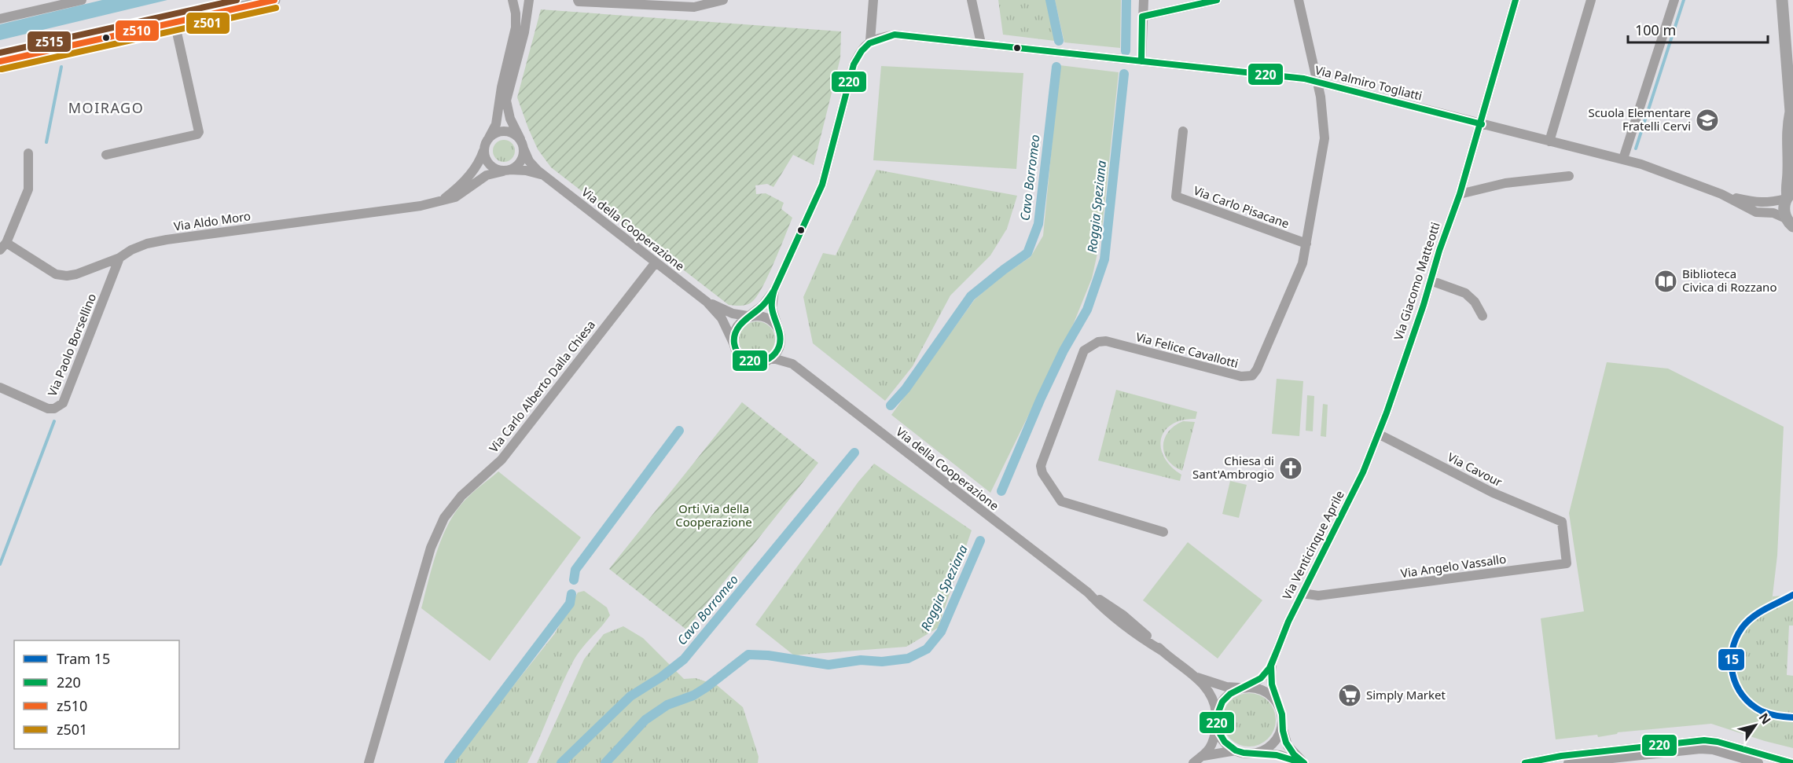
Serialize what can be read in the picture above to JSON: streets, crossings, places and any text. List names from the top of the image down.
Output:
{
  "streets": {
    "street": [
      "Via Palmiro Togliatti",
      "Via Carlo Pisacane",
      "Via Aldo Moro",
      "Via della Cooperazione",
      "Via Giacomo Matteotti",
      "Via Paolo Borsellino",
      "Via Felice Cavallotti",
      "Via Carlo Alberto Dalla Chiesa",
      "Via Cavour",
      "Via Venticinque Aprile",
      "Via Angelo Vassallo"
    ]
  },
  "crossings": [
    ["Via Palmiro Togliatti", "Via della Cooperazione"],
    ["Via Palmiro Togliatti", "Via Giacomo Matteotti"],
    ["Via Palmiro Togliatti", "Via Felice Cavallotti"],
    ["Via Carlo Pisacane", "Via Felice Cavallotti"],
    ["Via Aldo Moro", "Via della Cooperazione"],
    ["Via Aldo Moro", "Via Paolo Borsellino"],
    ["Via della Cooperazione", "Via Carlo Alberto Dalla Chiesa"],
    ["Via della Cooperazione", "Via Venticinque Aprile"],
    ["Via Giacomo Matteotti", "Via Cavour"],
    ["Via Giacomo Matteotti", "Via Venticinque Aprile"],
    ["Via Cavour", "Via Venticinque Aprile"],
    ["Via Cavour", "Via Angelo Vassallo"],
    ["Via Venticinque Aprile", "Via Angelo Vassallo"]
  ],
  "districts": ["MOIRAGO"],
  "water": ["Cavo Borromeo", "Roggia Speziana"],
  "parks": ["Orti Via della Cooperazione"],
  "places": {
    "school or university": ["Scuola Elementare Fratelli Cervi"],
    "library": ["Biblioteca Civica di Rozzano"],
    "church": ["Chiesa di Sant'Ambrogio"],
    "supermarket": ["Simply Market"]
  },
  "lines": [
    "transit line 220",
    "transit line z510",
    "transit line z515",
    "transit line z501",
    "tram line 15"
  ],
  "legend": [
    "Tram 15",
    "220",
    "z510",
    "z501"
  ],
  "scale_bar": "100 m",
  "north": "top right"
}
